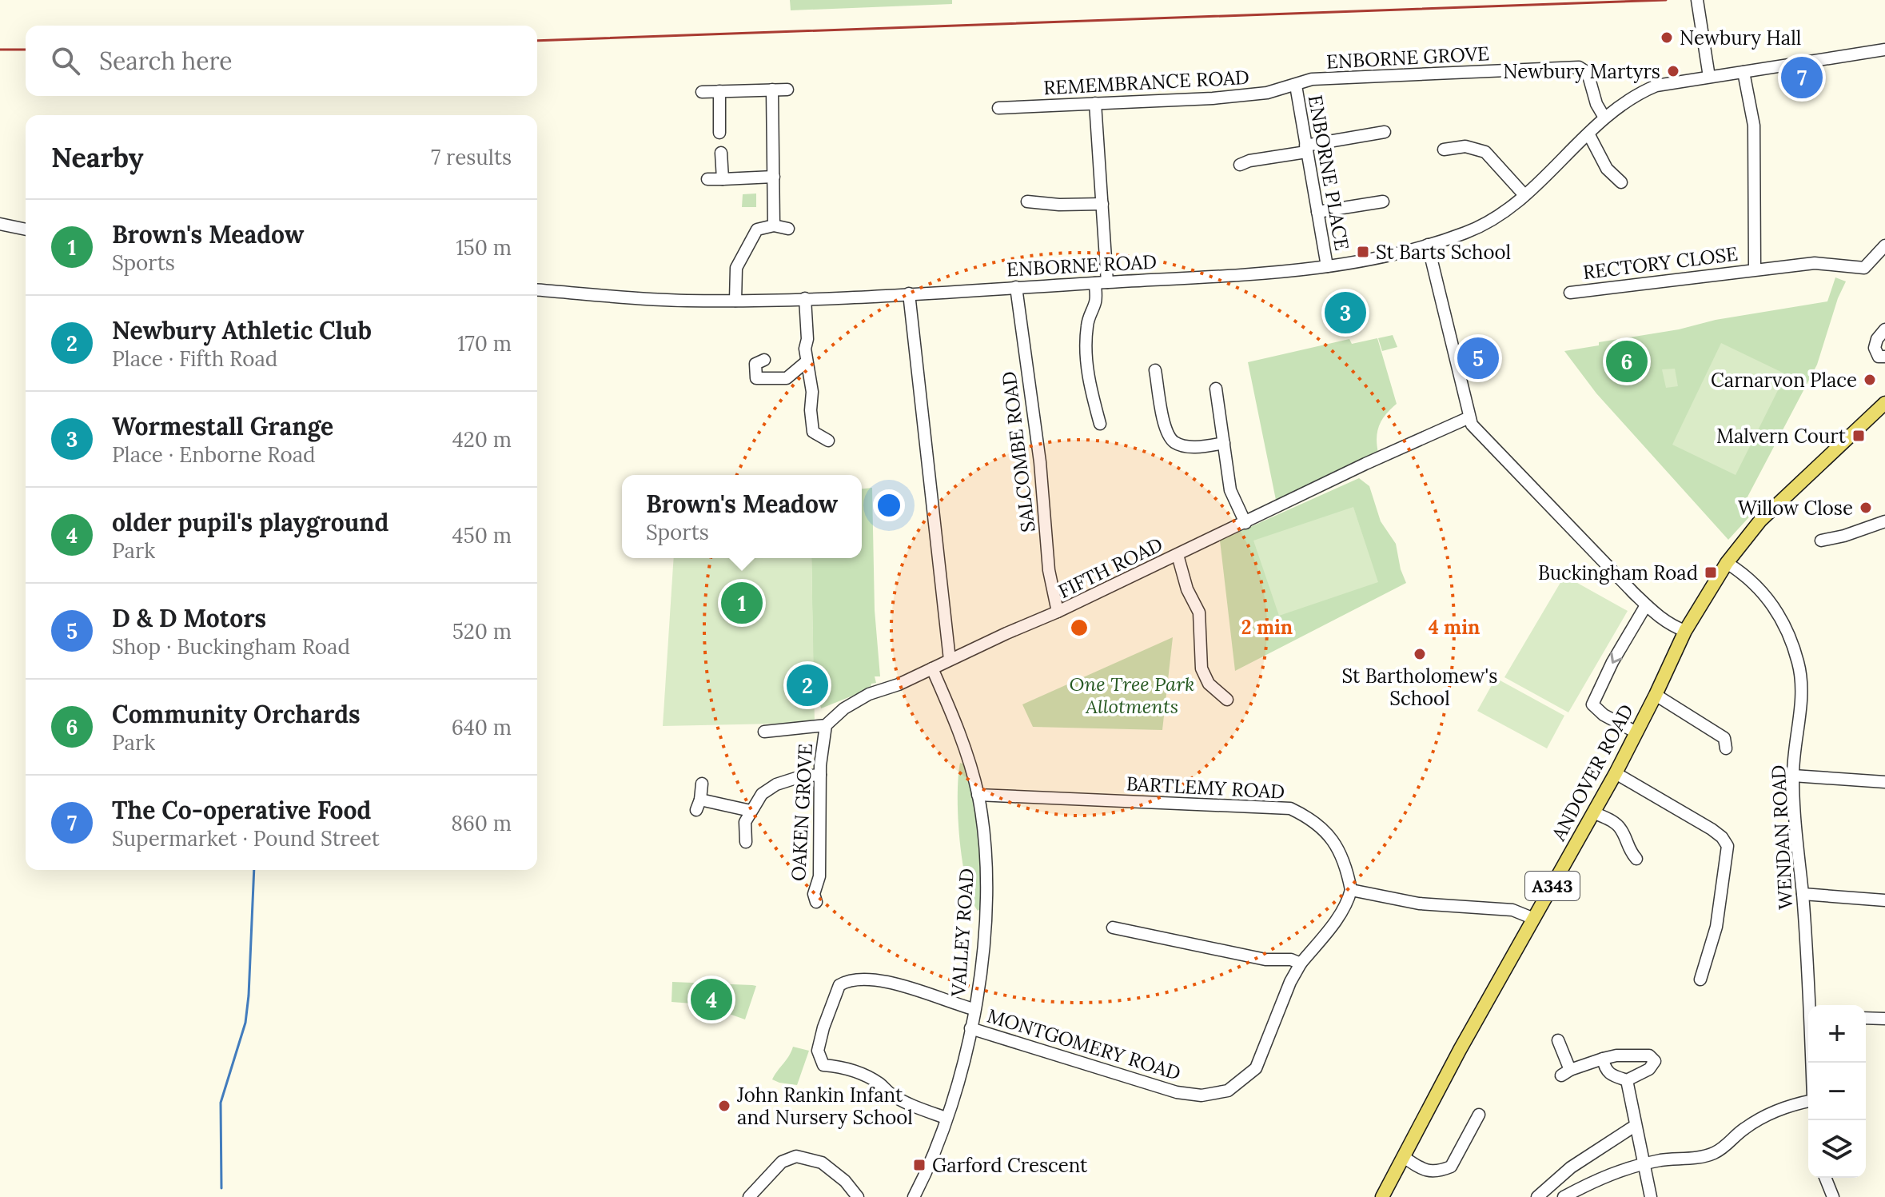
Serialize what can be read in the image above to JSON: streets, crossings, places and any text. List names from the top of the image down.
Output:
{
  "streets": {
    "main road": ["ANDOVER ROAD", "A343"],
    "street": [
      "ENBORNE GROVE",
      "REMEMBRANCE ROAD",
      "ENBORNE PLACE",
      "RECTORY CLOSE",
      "ENBORNE ROAD",
      "SALCOMBE ROAD",
      "FIFTH ROAD",
      "BARTLEMY ROAD",
      "OAKEN GROVE",
      "WENDAN ROAD",
      "VALLEY ROAD",
      "MONTGOMERY ROAD"
    ]
  },
  "crossings": [
    ["ENBORNE GROVE", "REMEMBRANCE ROAD"],
    ["ENBORNE GROVE", "ENBORNE PLACE"],
    ["ENBORNE GROVE", "ENBORNE ROAD"],
    ["REMEMBRANCE ROAD", "ENBORNE PLACE"],
    ["ENBORNE PLACE", "ENBORNE ROAD"],
    ["RECTORY CLOSE", "ENBORNE ROAD"],
    ["ENBORNE ROAD", "SALCOMBE ROAD"],
    ["SALCOMBE ROAD", "FIFTH ROAD"],
    ["FIFTH ROAD", "OAKEN GROVE"],
    ["FIFTH ROAD", "VALLEY ROAD"],
    ["ANDOVER ROAD", "WENDAN ROAD"],
    ["BARTLEMY ROAD", "VALLEY ROAD"],
    ["BARTLEMY ROAD", "MONTGOMERY ROAD"],
    ["VALLEY ROAD", "MONTGOMERY ROAD"]
  ],
  "parks": ["One Tree Park Allotments"],
  "places": {
    "other": [
      "Newbury Hall",
      "Newbury Martyrs",
      "Carnarvon Place",
      "Willow Close",
      "St Bartholomew's School",
      "John Rankin Infant and Nursery School"
    ],
    "transit": [
      "St Barts School",
      "Malvern Court",
      "Buckingham Road",
      "Garford Crescent"
    ]
  },
  "page": {
    "search": "Search here",
    "pins": [
      "7",
      "3",
      "5",
      "6",
      "1",
      "2",
      "4"
    ],
    "heading": ["Nearby", "7 results"],
    "list": [
      {
        "mark": "1",
        "name": "Brown's Meadow",
        "note": "Sports",
        "value": "150 m"
      },
      {
        "mark": "2",
        "name": "Newbury Athletic Club",
        "note": "Place · Fifth Road",
        "value": "170 m"
      },
      {
        "mark": "3",
        "name": "Wormestall Grange",
        "note": "Place · Enborne Road",
        "value": "420 m"
      },
      {
        "mark": "4",
        "name": "older pupil's playground",
        "note": "Park",
        "value": "450 m"
      },
      {
        "mark": "5",
        "name": "D & D Motors",
        "note": "Shop · Buckingham Road",
        "value": "520 m"
      },
      {
        "mark": "6",
        "name": "Community Orchards",
        "note": "Park",
        "value": "640 m"
      },
      {
        "mark": "7",
        "name": "The Co-operative Food",
        "note": "Supermarket · Pound Street",
        "value": "860 m"
      }
    ],
    "popup": ["Brown's Meadow", "Sports"],
    "map_buttons": ["+", "−"]
  },
  "rings": ["2 min", "4 min"]
}
